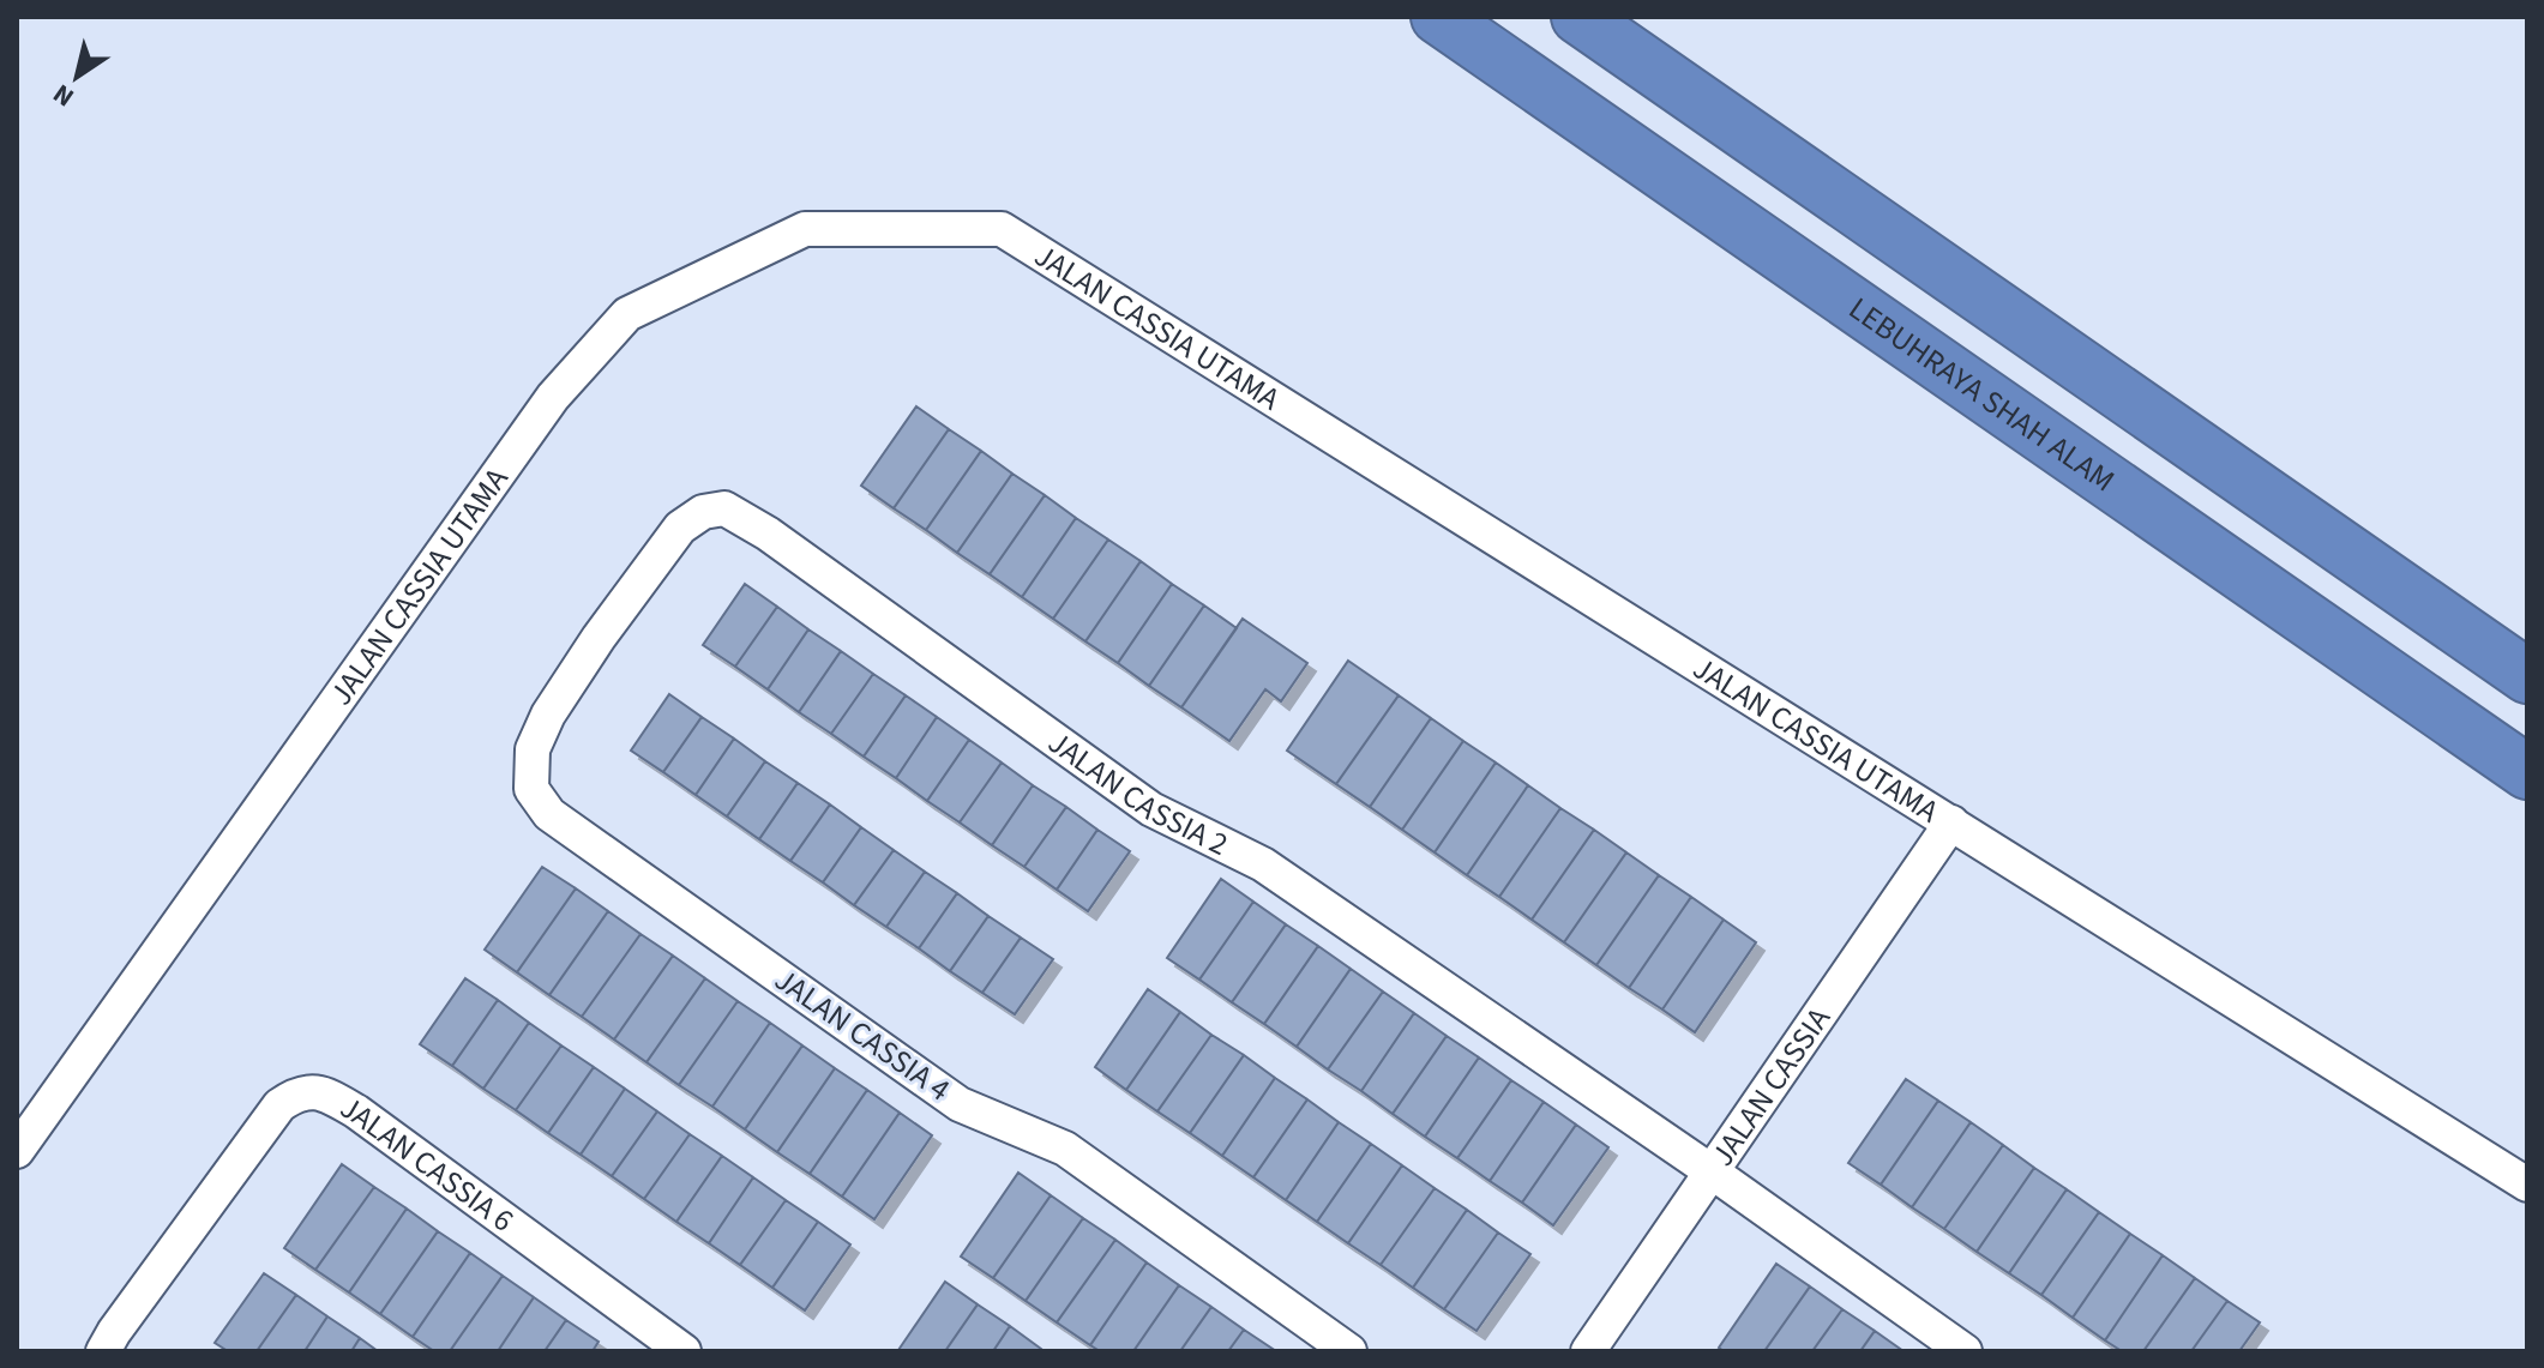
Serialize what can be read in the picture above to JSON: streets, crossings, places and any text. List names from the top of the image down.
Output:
{
  "streets": {
    "highway": ["LEBUHRAYA SHAH ALAM"],
    "street": [
      "JALAN CASSIA UTAMA",
      "JALAN CASSIA 2",
      "JALAN CASSIA 4",
      "JALAN CASSIA",
      "JALAN CASSIA 6"
    ]
  },
  "crossings": [
    ["JALAN CASSIA UTAMA", "JALAN CASSIA"],
    ["JALAN CASSIA 2", "JALAN CASSIA 4"],
    ["JALAN CASSIA 2", "JALAN CASSIA"]
  ],
  "north": "bottom left"
}
